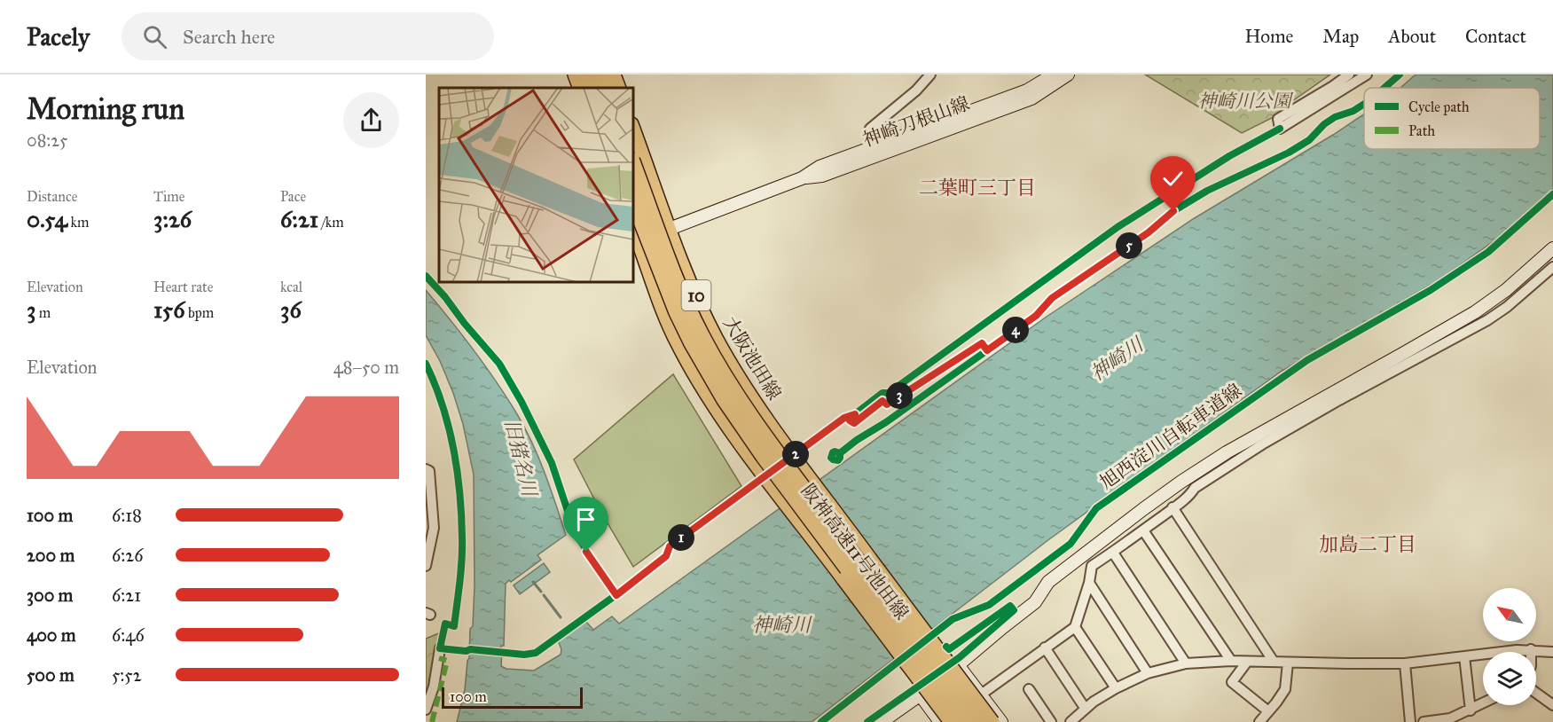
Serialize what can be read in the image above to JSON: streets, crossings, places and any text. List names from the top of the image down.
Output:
{
  "streets": {
    "highway": ["阪神高速11号池田線"],
    "main road": ["10", "大阪池田線"],
    "street": ["神崎刀根山線"],
    "cycle path": ["旭西淀川自転車道線"]
  },
  "crossings": [
    ["神崎刀根山線", "10"],
    ["神崎刀根山線", "大阪池田線"]
  ],
  "districts": ["二葉町三丁目", "加島二丁目"],
  "water": ["神崎川", "旧猪名川"],
  "parks": ["神崎川公園"],
  "legend": ["Cycle path", "Path"],
  "scale_bar": "100 m",
  "north": "top left",
  "page": {
    "header": "Pacely",
    "search": "Search here",
    "nav": [
      "Home",
      "Map",
      "About",
      "Contact"
    ],
    "heading": ["Morning run", "08:25"],
    "stats": [
      ["Distance", "0.54 km"],
      ["Time", "3:26"],
      ["Pace", "6:21 /km"],
      ["Elevation", "3 m"],
      ["Heart rate", "156 bpm"],
      ["kcal", "36"]
    ],
    "pins": [
      "5",
      "4",
      "3",
      "2",
      "1"
    ],
    "chart": ["Elevation", "48–50 m"],
    "list": [
      {
        "name": "100 m",
        "note": "6:18"
      },
      {
        "name": "200 m",
        "note": "6:26"
      },
      {
        "name": "300 m",
        "note": "6:21"
      },
      {
        "name": "400 m",
        "note": "6:46"
      },
      {
        "name": "500 m",
        "note": "5:52"
      }
    ],
    "scale": "100 m"
  }
}
